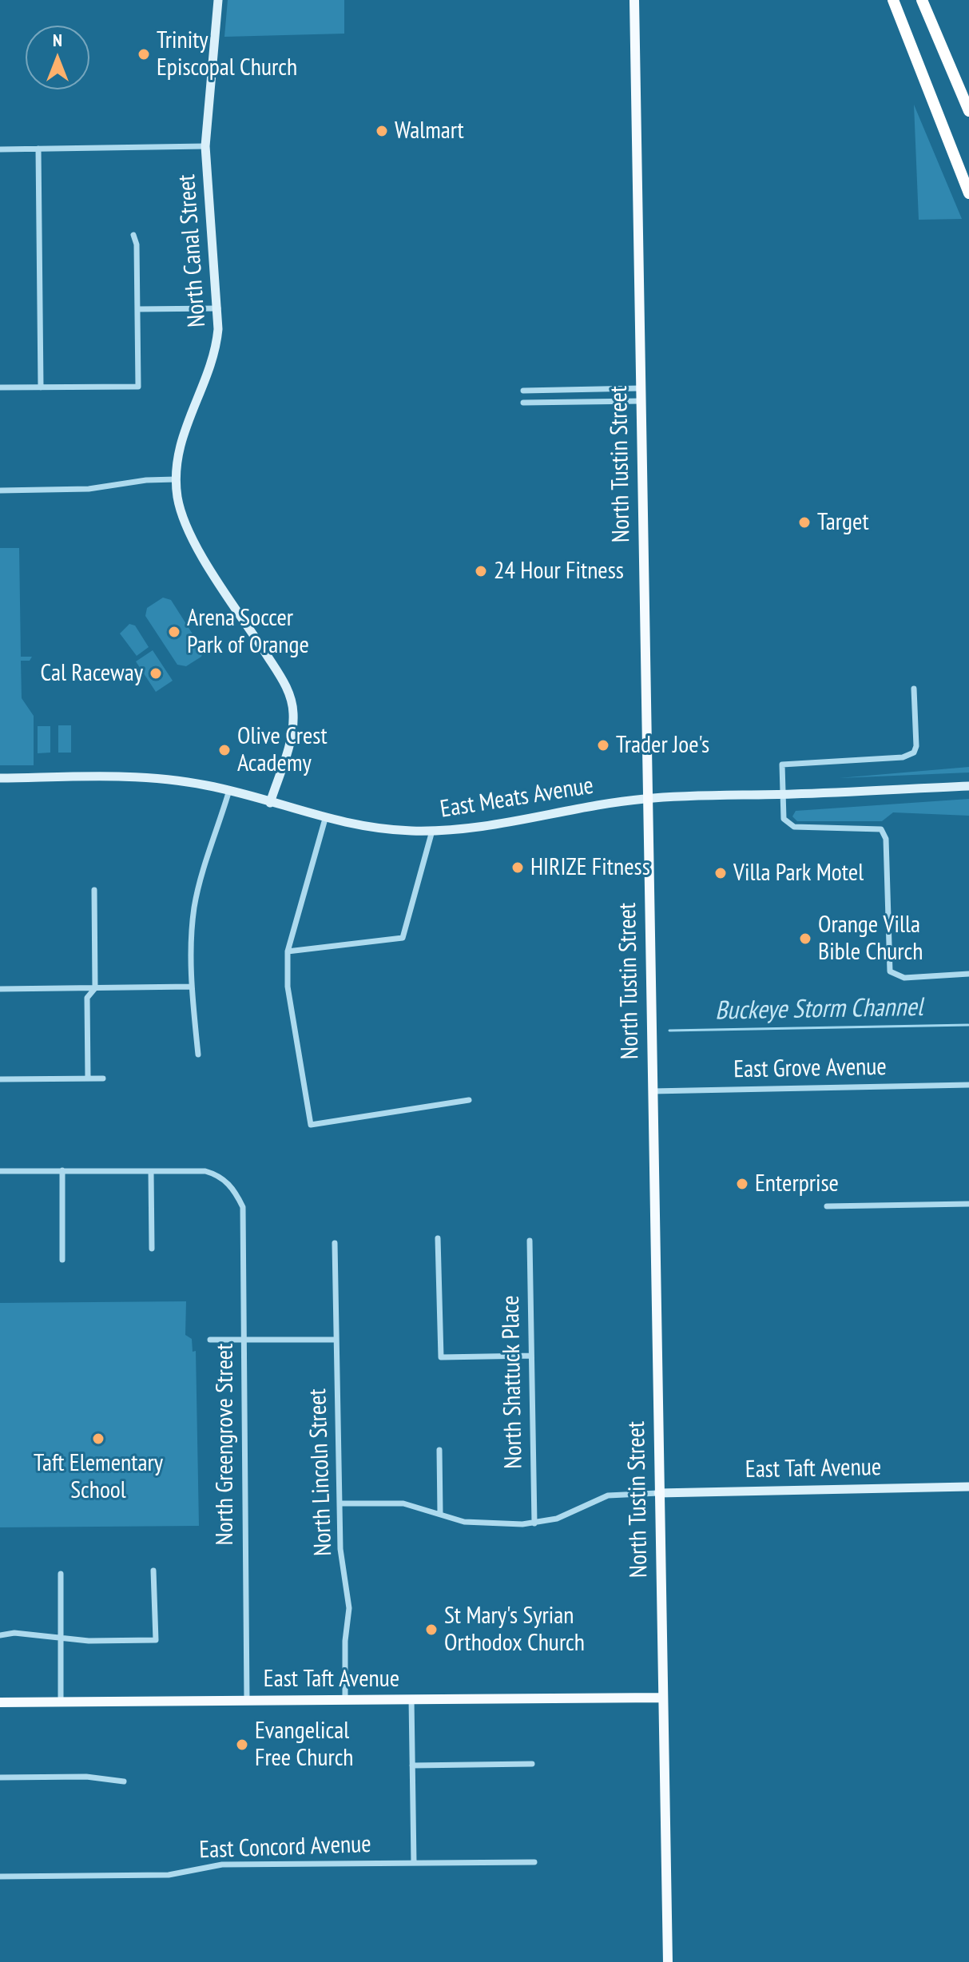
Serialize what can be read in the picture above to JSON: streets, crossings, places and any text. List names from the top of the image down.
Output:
{
  "streets": {
    "main road": ["North Tustin Street", "East Taft Avenue"],
    "street": [
      "North Canal Street",
      "East Meats Avenue",
      "East Grove Avenue",
      "North Shattuck Place",
      "North Greengrove Street",
      "North Lincoln Street",
      "East Concord Avenue"
    ]
  },
  "crossings": [
    ["North Canal Street", "East Meats Avenue"],
    ["North Tustin Street", "East Meats Avenue"],
    ["North Tustin Street", "East Grove Avenue"],
    ["North Tustin Street", "East Taft Avenue"],
    ["North Greengrove Street", "East Taft Avenue"],
    ["East Taft Avenue", "North Lincoln Street"]
  ],
  "water": ["Buckeye Storm Channel"],
  "places": [
    "Trinity Episcopal Church",
    "Walmart",
    "Target",
    "24 Hour Fitness",
    "Arena Soccer Park of Orange",
    "Cal Raceway",
    "Trader Joe's",
    "Olive Crest Academy",
    "HIRIZE Fitness",
    "Villa Park Motel",
    "Orange Villa Bible Church",
    "Enterprise",
    "Taft Elementary School",
    "St Mary's Syrian Orthodox Church",
    "Evangelical Free Church"
  ],
  "north": "top"
}
